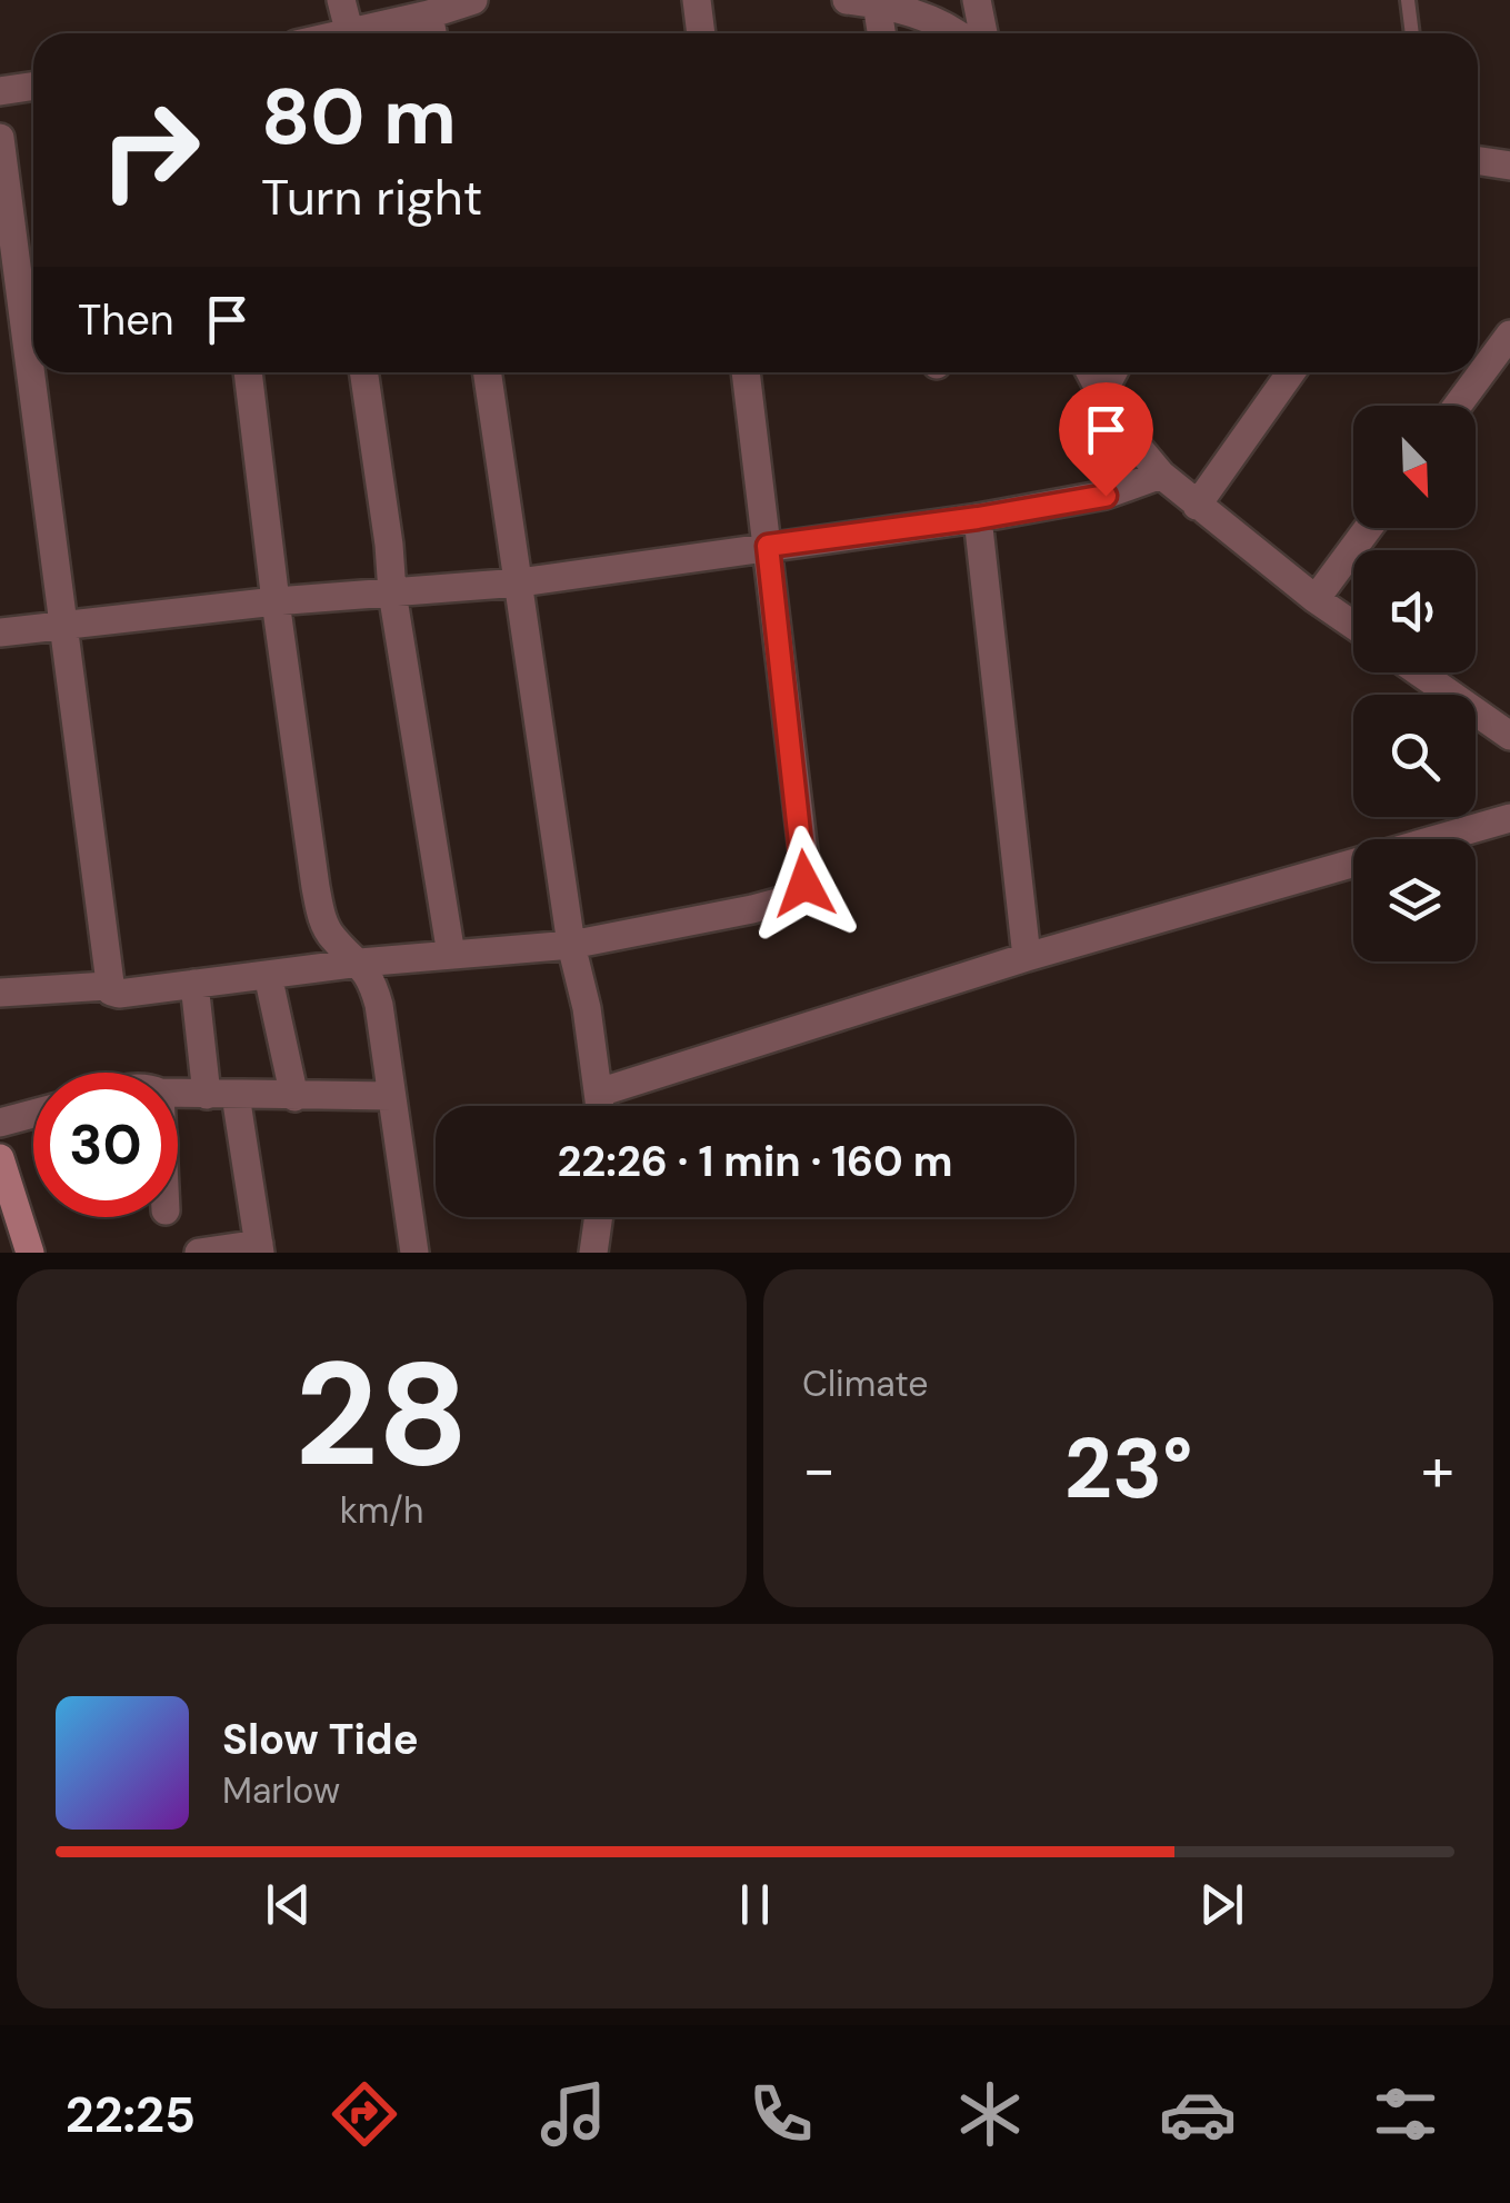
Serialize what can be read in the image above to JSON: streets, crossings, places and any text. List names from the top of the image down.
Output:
{
  "north": "bottom right",
  "page": {
    "turn": ["80 m", "Turn right"],
    "then": "Then",
    "limit": "30",
    "trip": "22:26 · 1 min · 160 m",
    "tile": [
      ["28", "km/h"],
      "Climate"
    ],
    "heat": ["−", "23°", "+"],
    "song": ["Slow Tide", "Marlow"],
    "tabs": "22:25"
  }
}
